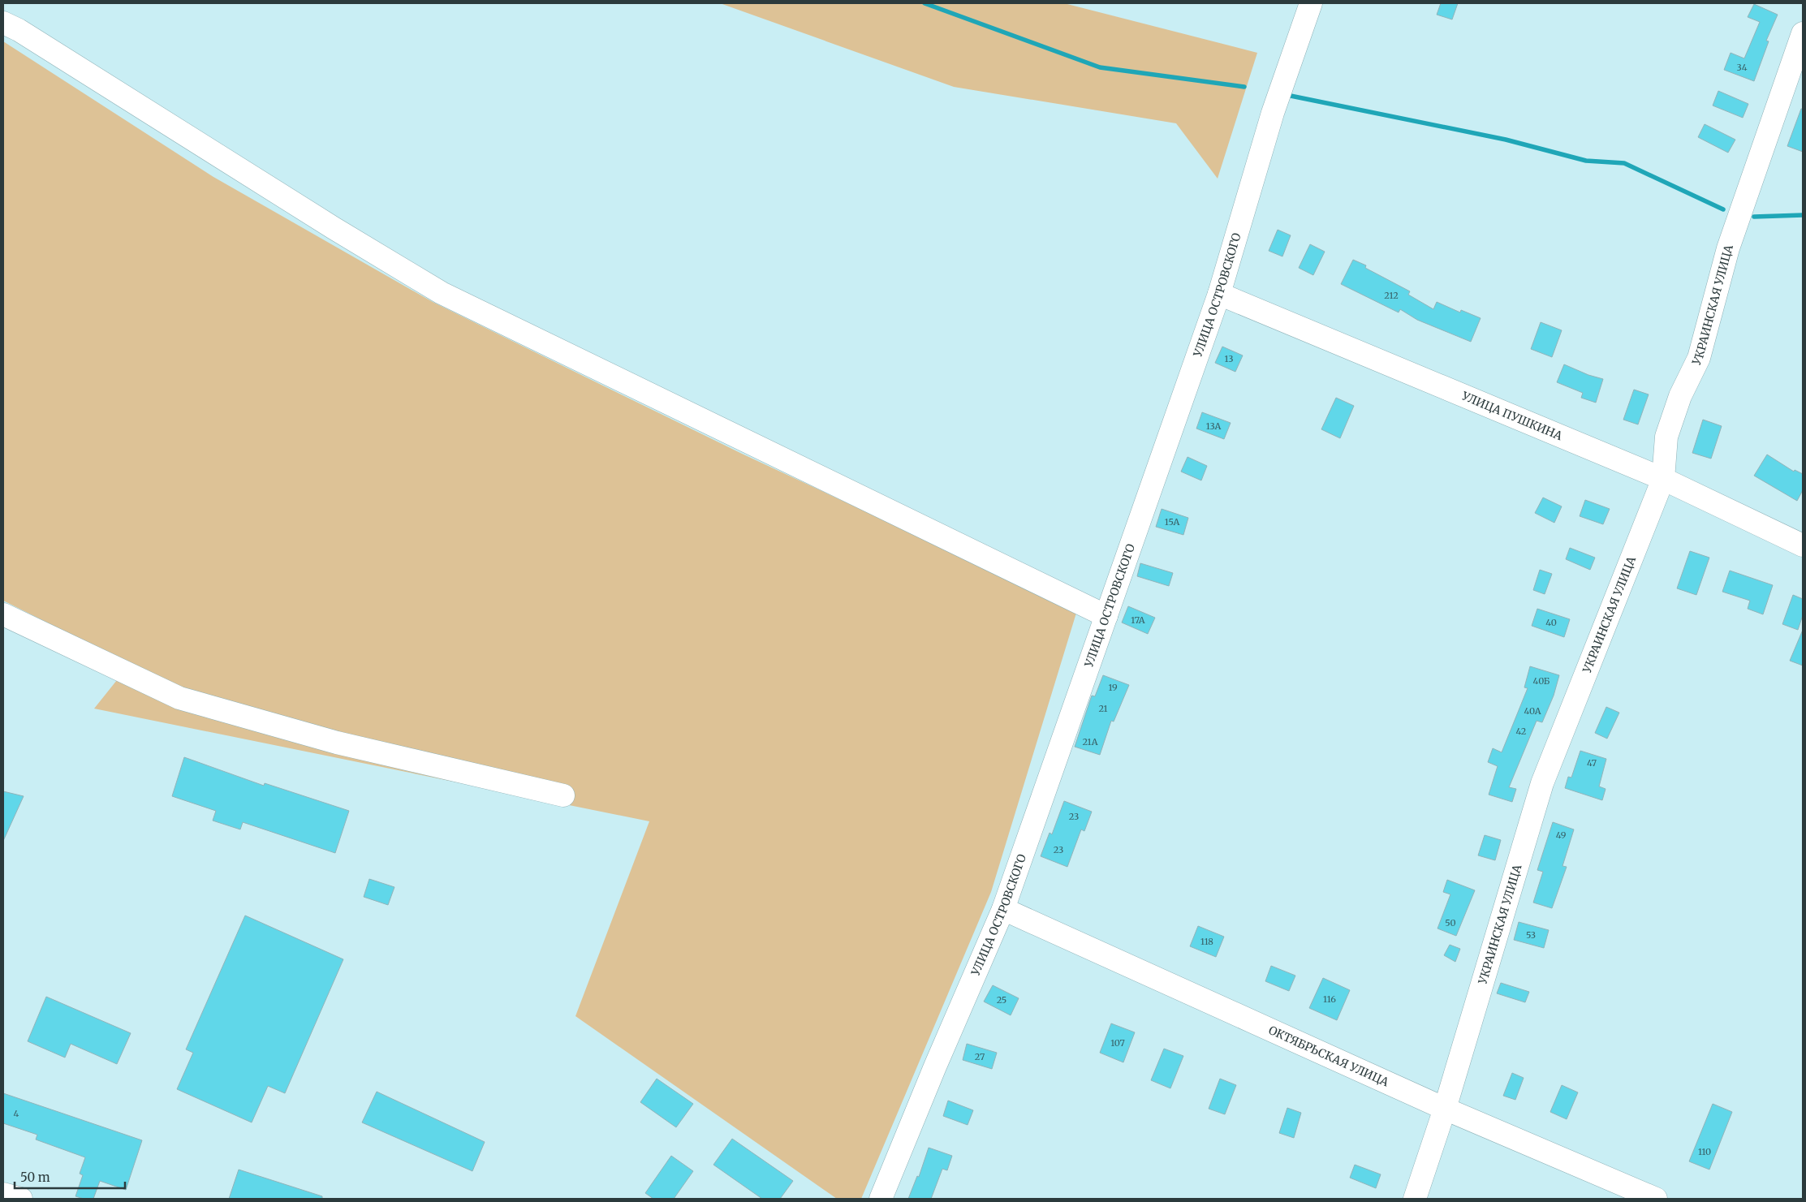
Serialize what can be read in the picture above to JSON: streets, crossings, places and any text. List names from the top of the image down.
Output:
{
  "streets": {
    "street": [
      "УЛИЦА ОСТРОВСКОГО",
      "УКРАИНСКАЯ УЛИЦА",
      "УЛИЦА ПУШКИНА",
      "ОКТЯБРЬСКАЯ УЛИЦА"
    ]
  },
  "crossings": [
    ["УЛИЦА ОСТРОВСКОГО", "УЛИЦА ПУШКИНА"],
    ["УЛИЦА ОСТРОВСКОГО", "ОКТЯБРЬСКАЯ УЛИЦА"],
    ["УКРАИНСКАЯ УЛИЦА", "УЛИЦА ПУШКИНА"],
    ["УКРАИНСКАЯ УЛИЦА", "ОКТЯБРЬСКАЯ УЛИЦА"]
  ],
  "house_numbers": [
    "34",
    "212",
    "13",
    "13А",
    "15А",
    "17А",
    "40",
    "40Б",
    "19",
    "21",
    "40А",
    "42",
    "21А",
    "47",
    "23",
    "49",
    "23",
    "50",
    "53",
    "118",
    "116",
    "25",
    "107",
    "27",
    "4",
    "110"
  ],
  "scale_bar": "50 m"
}
